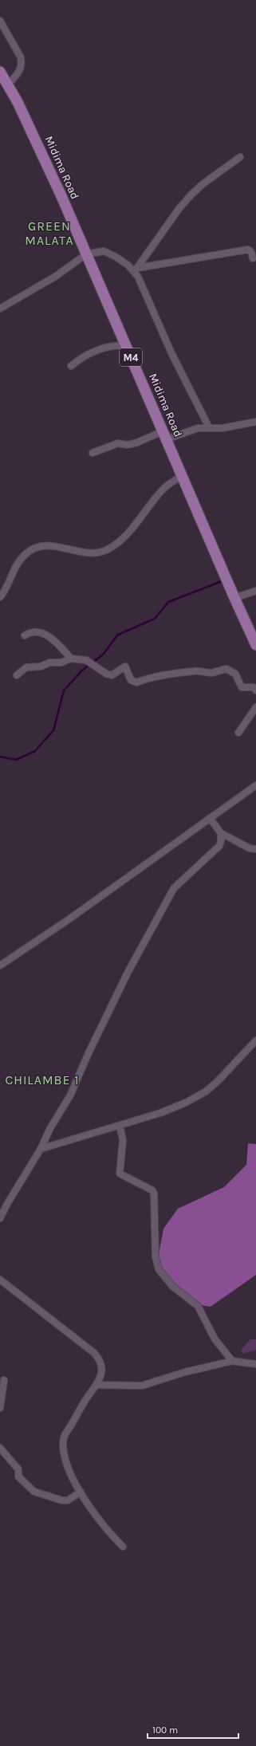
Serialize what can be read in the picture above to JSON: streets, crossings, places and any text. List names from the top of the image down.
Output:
{
  "streets": {
    "main road": ["Midima Road", "M4"]
  },
  "districts": ["GREEN MALATA", "CHILAMBE 1"],
  "scale_bar": "100 m"
}
